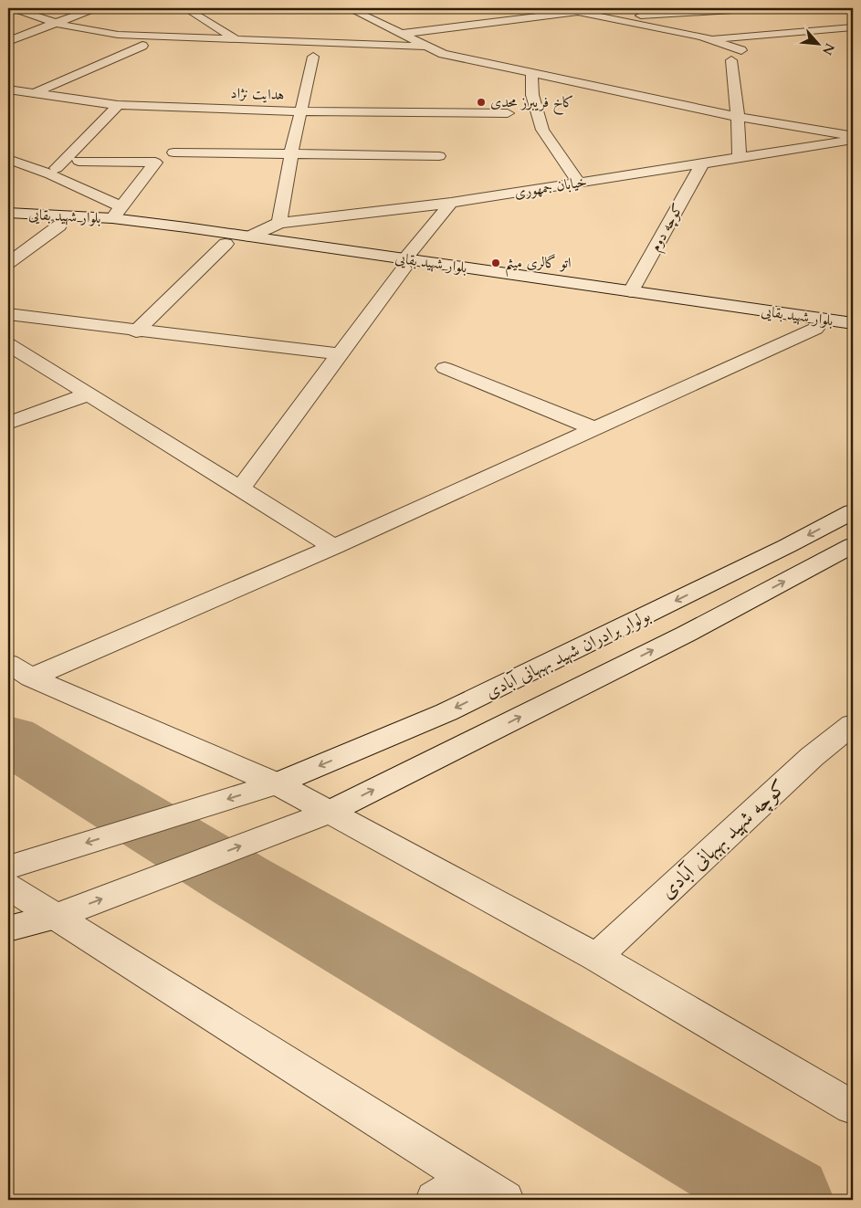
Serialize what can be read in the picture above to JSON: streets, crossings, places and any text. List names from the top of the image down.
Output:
{
  "streets": {
    "street": [
      "هدایت نژاد",
      "خیابان جمهوری",
      "بلوار شهید بقایی",
      "کوچه دوم",
      "بولوار برادران شهید بهبهانی آبادی",
      "کوچه شهید بهبهانی آبادی"
    ]
  },
  "crossings": [
    ["خیابان جمهوری", "بلوار شهید بقایی"],
    ["خیابان جمهوری", "کوچه دوم"],
    ["بلوار شهید بقایی", "کوچه دوم"]
  ],
  "places": ["کاخ فریبرز محدی", "اتو گالری میثم"],
  "north": "bottom right"
}
